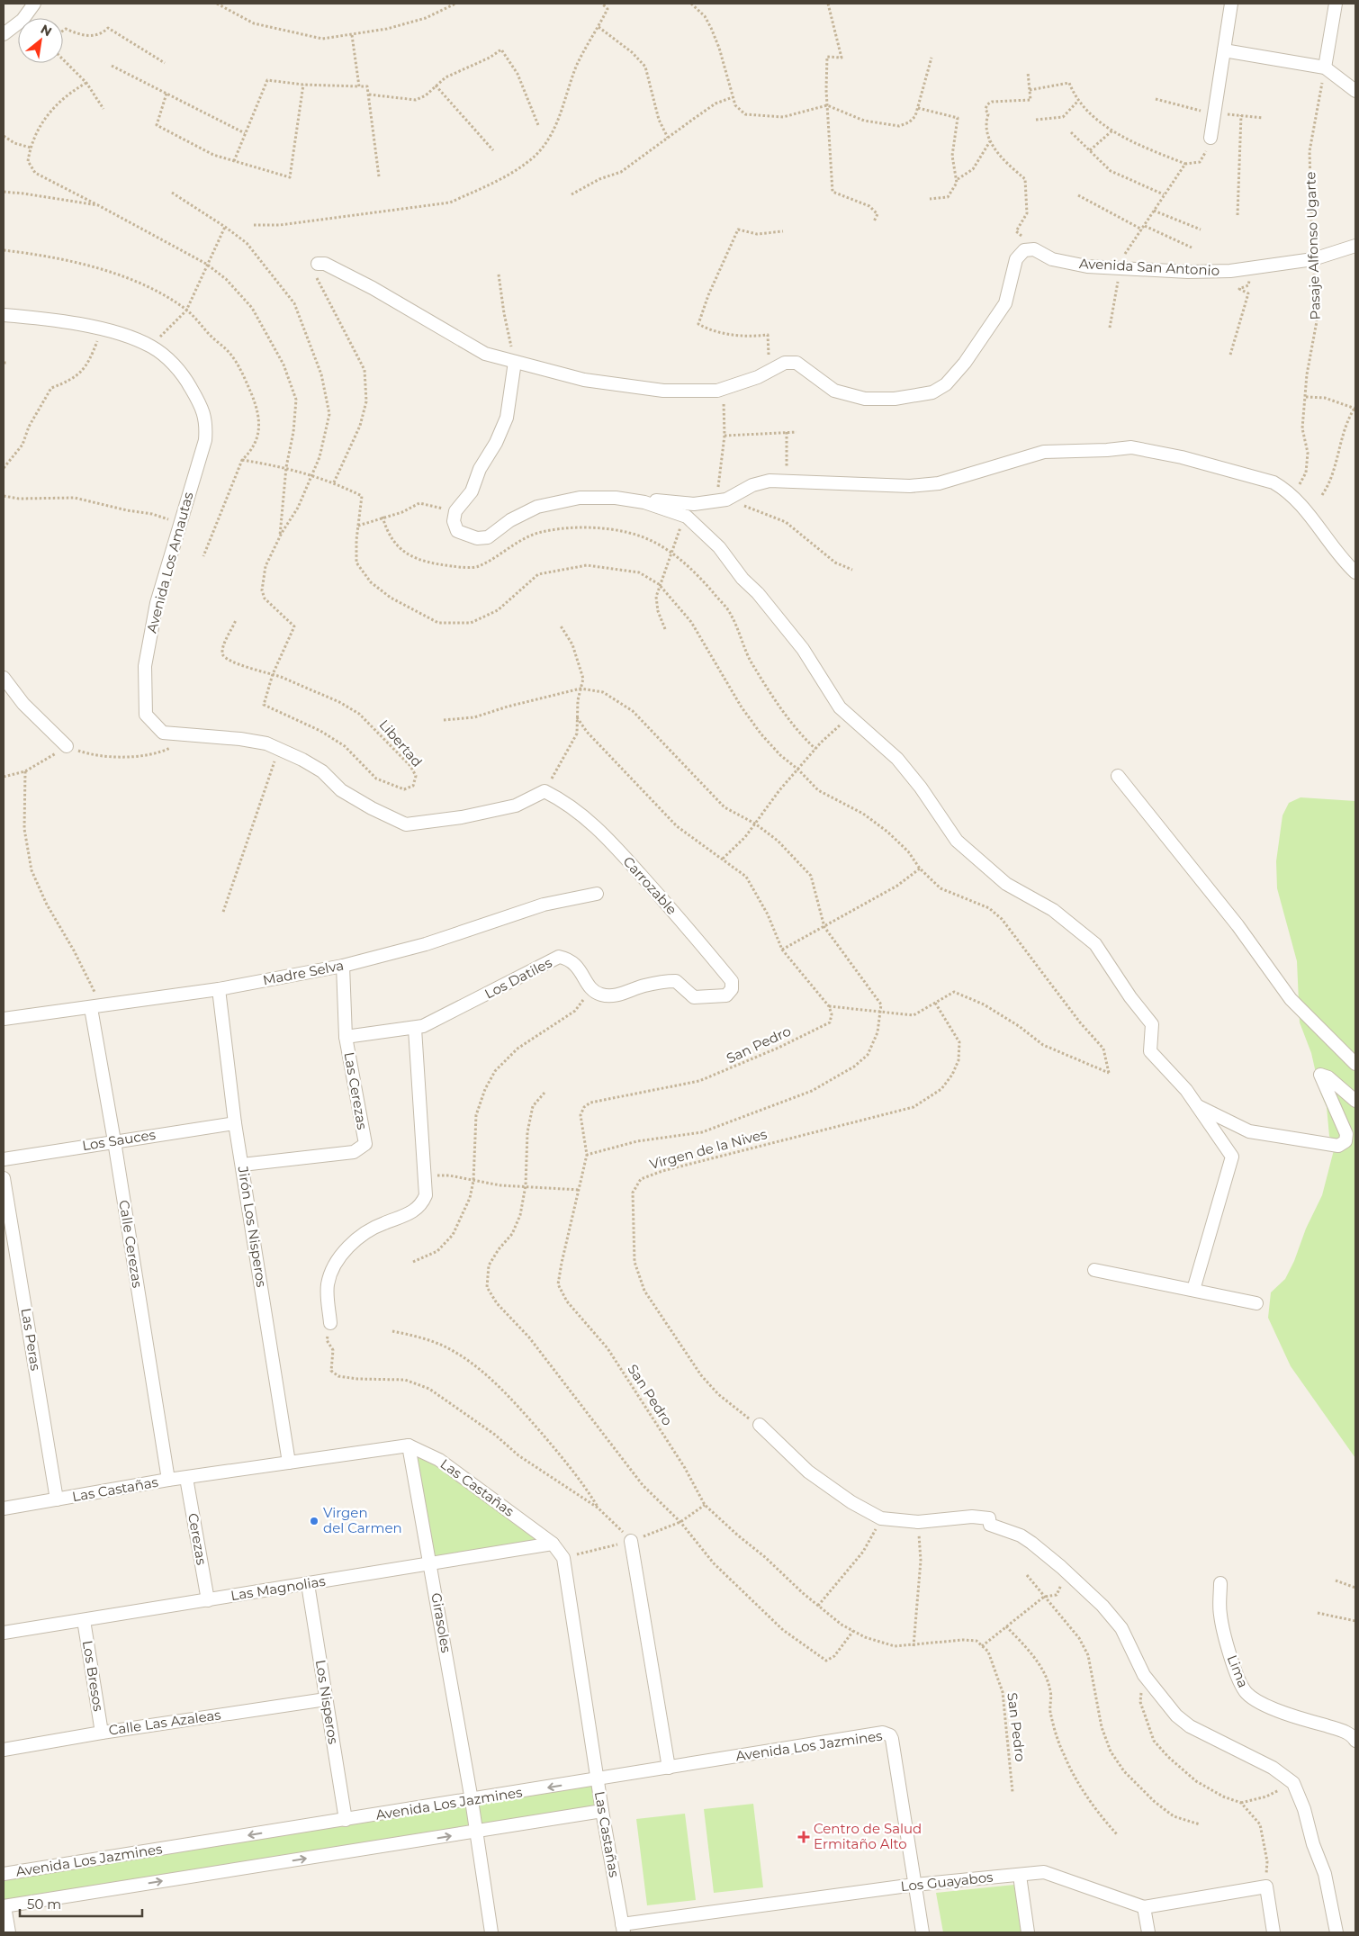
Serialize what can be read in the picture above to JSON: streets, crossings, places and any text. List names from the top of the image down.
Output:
{
  "streets": {
    "street": [
      "Avenida San Antonio",
      "Avenida Los Amautas",
      "Carrozable",
      "Madre Selva",
      "Los Datiles",
      "Las Cerezas",
      "Los Sauces",
      "Jirón Los Nisperos",
      "Calle Cerezas",
      "Las Peras",
      "Las Castañas",
      "Cerezas",
      "Las Magnolias",
      "Girasoles",
      "Lima",
      "Los Bresos",
      "Los Nisperos",
      "Calle Las Azaleas",
      "Avenida Los Jazmines",
      "Los Guayabos"
    ],
    "path": [
      "Pasaje Alfonso Ugarte",
      "Libertad",
      "San Pedro",
      "Virgen de la Nives"
    ]
  },
  "crossings": [
    ["Pasaje Alfonso Ugarte", "Avenida San Antonio"],
    ["Avenida Los Amautas", "Carrozable"],
    ["Carrozable", "Los Datiles"],
    ["Madre Selva", "Las Cerezas"],
    ["Madre Selva", "Jirón Los Nisperos"],
    ["Madre Selva", "Calle Cerezas"],
    ["Los Datiles", "Las Cerezas"],
    ["Las Cerezas", "Jirón Los Nisperos"],
    ["Los Sauces", "Jirón Los Nisperos"],
    ["Los Sauces", "Calle Cerezas"],
    ["Jirón Los Nisperos", "Las Castañas"],
    ["Calle Cerezas", "Las Castañas"],
    ["Las Peras", "Las Castañas"],
    ["Las Castañas", "Cerezas"],
    ["Las Castañas", "Las Magnolias"],
    ["Las Castañas", "Girasoles"],
    ["Las Castañas", "Avenida Los Jazmines"],
    ["Las Castañas", "Los Guayabos"],
    ["Cerezas", "Las Magnolias"],
    ["Las Magnolias", "Girasoles"],
    ["Las Magnolias", "Los Bresos"],
    ["Las Magnolias", "Los Nisperos"],
    ["Girasoles", "Avenida Los Jazmines"],
    ["Los Bresos", "Calle Las Azaleas"],
    ["Los Nisperos", "Calle Las Azaleas"],
    ["Los Nisperos", "Avenida Los Jazmines"],
    ["Avenida Los Jazmines", "Los Guayabos"]
  ],
  "places": {
    "other": ["Virgen del Carmen"],
    "health": ["Centro de Salud Ermitaño Alto"]
  },
  "scale_bar": "50 m",
  "north": "top right"
}
